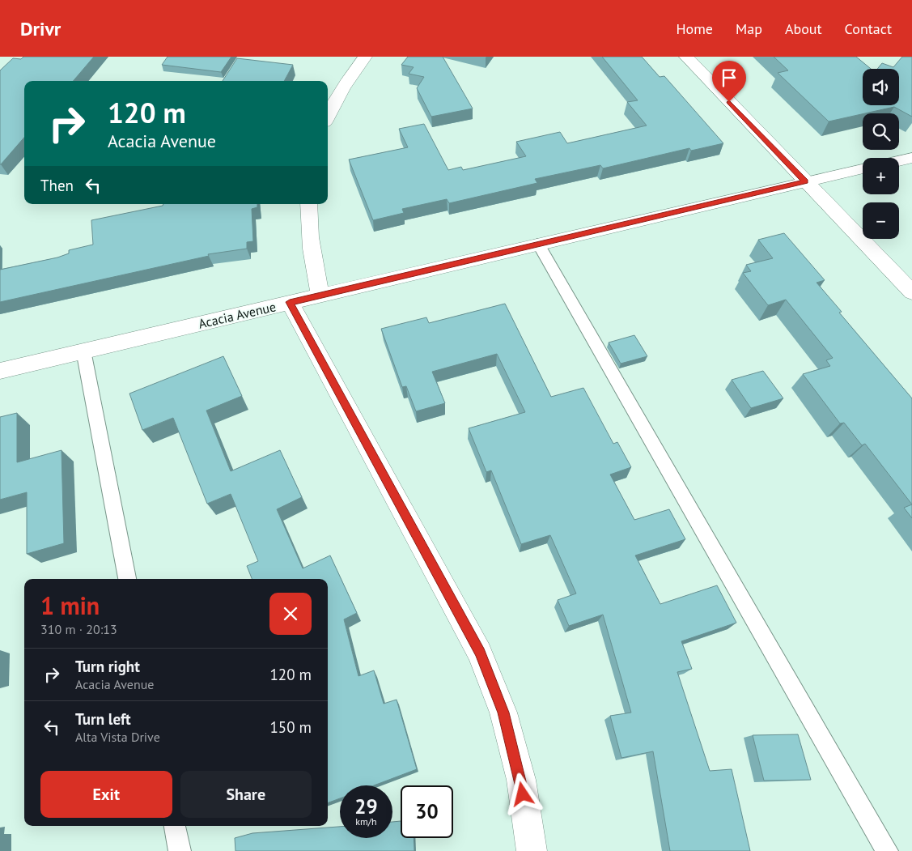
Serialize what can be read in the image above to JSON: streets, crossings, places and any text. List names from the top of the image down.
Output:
{
  "streets": {
    "street": ["Acacia Avenue"]
  },
  "page": {
    "header": "Drivr",
    "nav": [
      "Home",
      "Map",
      "About",
      "Contact"
    ],
    "map_buttons": ["+", "−"],
    "turn": ["120 m", "Acacia Avenue"],
    "then": "Then",
    "heading": ["1 min", "310 m · 20:13"],
    "list": [
      {
        "name": "Turn right",
        "note": "Acacia Avenue",
        "value": "120 m"
      },
      {
        "name": "Turn left",
        "note": "Alta Vista Drive",
        "value": "150 m"
      }
    ],
    "buttons": ["Exit", "Share"],
    "speed": "29 km/h",
    "limit": "30"
  }
}
